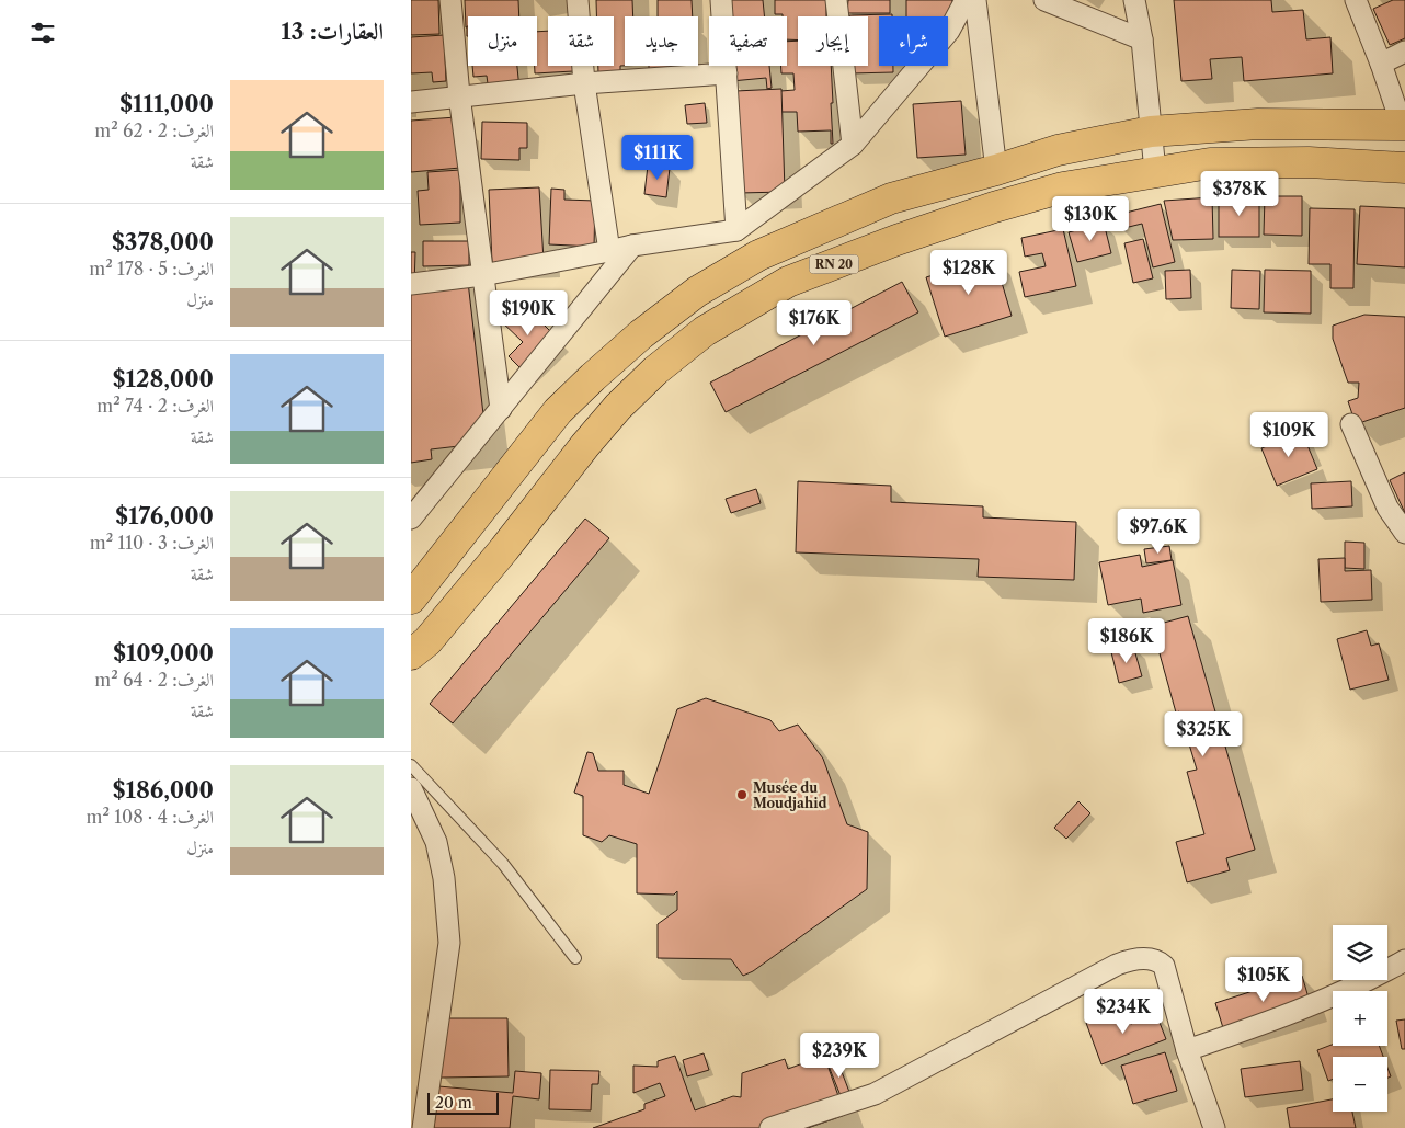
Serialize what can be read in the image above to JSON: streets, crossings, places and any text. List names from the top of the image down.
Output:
{
  "streets": {
    "main road": ["RN 20"]
  },
  "places": ["Musée du Moudjahid"],
  "scale_bar": "20 m",
  "page": {
    "heading": "العقارات: 13",
    "chip": [
      "شراء",
      "إيجار",
      "تصفية",
      "جديد",
      "شقة",
      "منزل"
    ],
    "list": [
      {
        "name": "$111,000",
        "note": "الغرف: 2 · 62 m² · شقة"
      },
      {
        "name": "$378,000",
        "note": "الغرف: 5 · 178 m² · منزل"
      },
      {
        "name": "$128,000",
        "note": "الغرف: 2 · 74 m² · شقة"
      },
      {
        "name": "$176,000",
        "note": "الغرف: 3 · 110 m² · شقة"
      },
      {
        "name": "$109,000",
        "note": "الغرف: 2 · 64 m² · شقة"
      },
      {
        "name": "$186,000",
        "note": "الغرف: 4 · 108 m² · منزل"
      }
    ],
    "price": [
      "$111K",
      "$378K",
      "$130K",
      "$128K",
      "$190K",
      "$176K",
      "$109K",
      "$97.6K",
      "$186K",
      "$325K",
      "$105K",
      "$234K",
      "$239K"
    ],
    "map_buttons": ["+", "−"],
    "scale": "20 m"
  }
}
